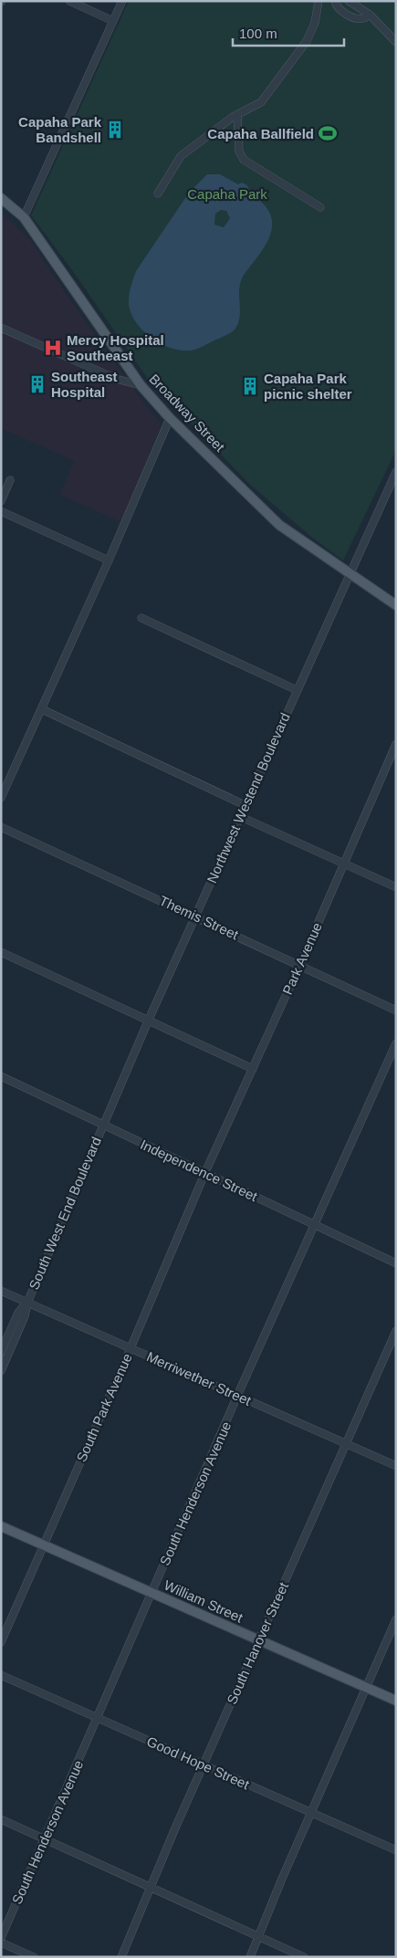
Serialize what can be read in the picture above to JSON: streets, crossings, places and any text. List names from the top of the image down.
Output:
{
  "streets": {
    "main road": ["Broadway Street", "William Street"],
    "street": [
      "Northwest Westend Boulevard",
      "Themis Street",
      "Park Avenue",
      "Independence Street",
      "South West End Boulevard",
      "Merriwether Street",
      "South Park Avenue",
      "South Henderson Avenue",
      "South Hanover Street",
      "Good Hope Street"
    ]
  },
  "crossings": [
    ["Broadway Street", "Northwest Westend Boulevard"],
    ["Northwest Westend Boulevard", "Themis Street"],
    ["Northwest Westend Boulevard", "Independence Street"],
    ["Northwest Westend Boulevard", "South West End Boulevard"],
    ["Themis Street", "Park Avenue"],
    ["Park Avenue", "Independence Street"],
    ["Park Avenue", "South Park Avenue"],
    ["Independence Street", "South West End Boulevard"],
    ["Independence Street", "South Park Avenue"],
    ["Independence Street", "South Henderson Avenue"],
    ["South West End Boulevard", "Merriwether Street"],
    ["Merriwether Street", "South Park Avenue"],
    ["Merriwether Street", "South Henderson Avenue"],
    ["Merriwether Street", "South Hanover Street"],
    ["South Park Avenue", "William Street"],
    ["South Henderson Avenue", "William Street"],
    ["South Henderson Avenue", "Good Hope Street"],
    ["William Street", "South Hanover Street"],
    ["South Hanover Street", "Good Hope Street"]
  ],
  "parks": ["Capaha Park"],
  "places": {
    "building": ["Capaha Park Bandshell", "Southeast Hospital", "Capaha Park picnic shelter"],
    "sports": ["Capaha Ballfield"],
    "hospital": ["Mercy Hospital Southeast"]
  },
  "scale_bar": "100 m"
}
